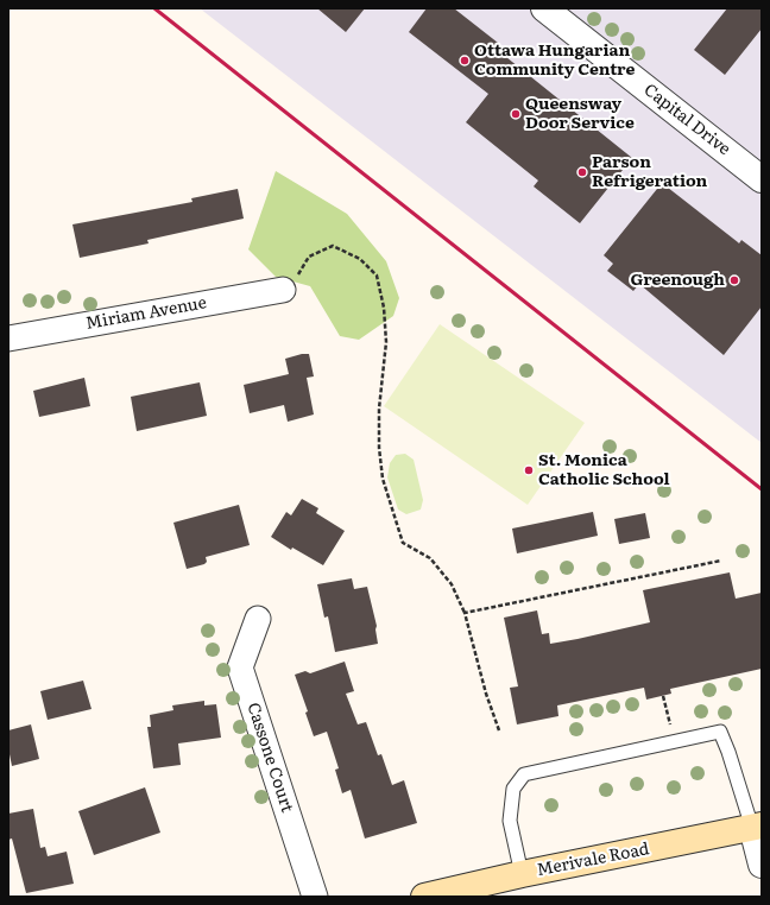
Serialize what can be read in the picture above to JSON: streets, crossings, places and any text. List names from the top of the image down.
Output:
{
  "streets": {
    "main road": ["Merivale Road"],
    "street": ["Capital Drive", "Miriam Avenue", "Cassone Court"]
  },
  "places": [
    "Ottawa Hungarian Community Centre",
    "Queensway Door Service",
    "Parson Refrigeration",
    "Greenough",
    "St. Monica Catholic School"
  ]
}
